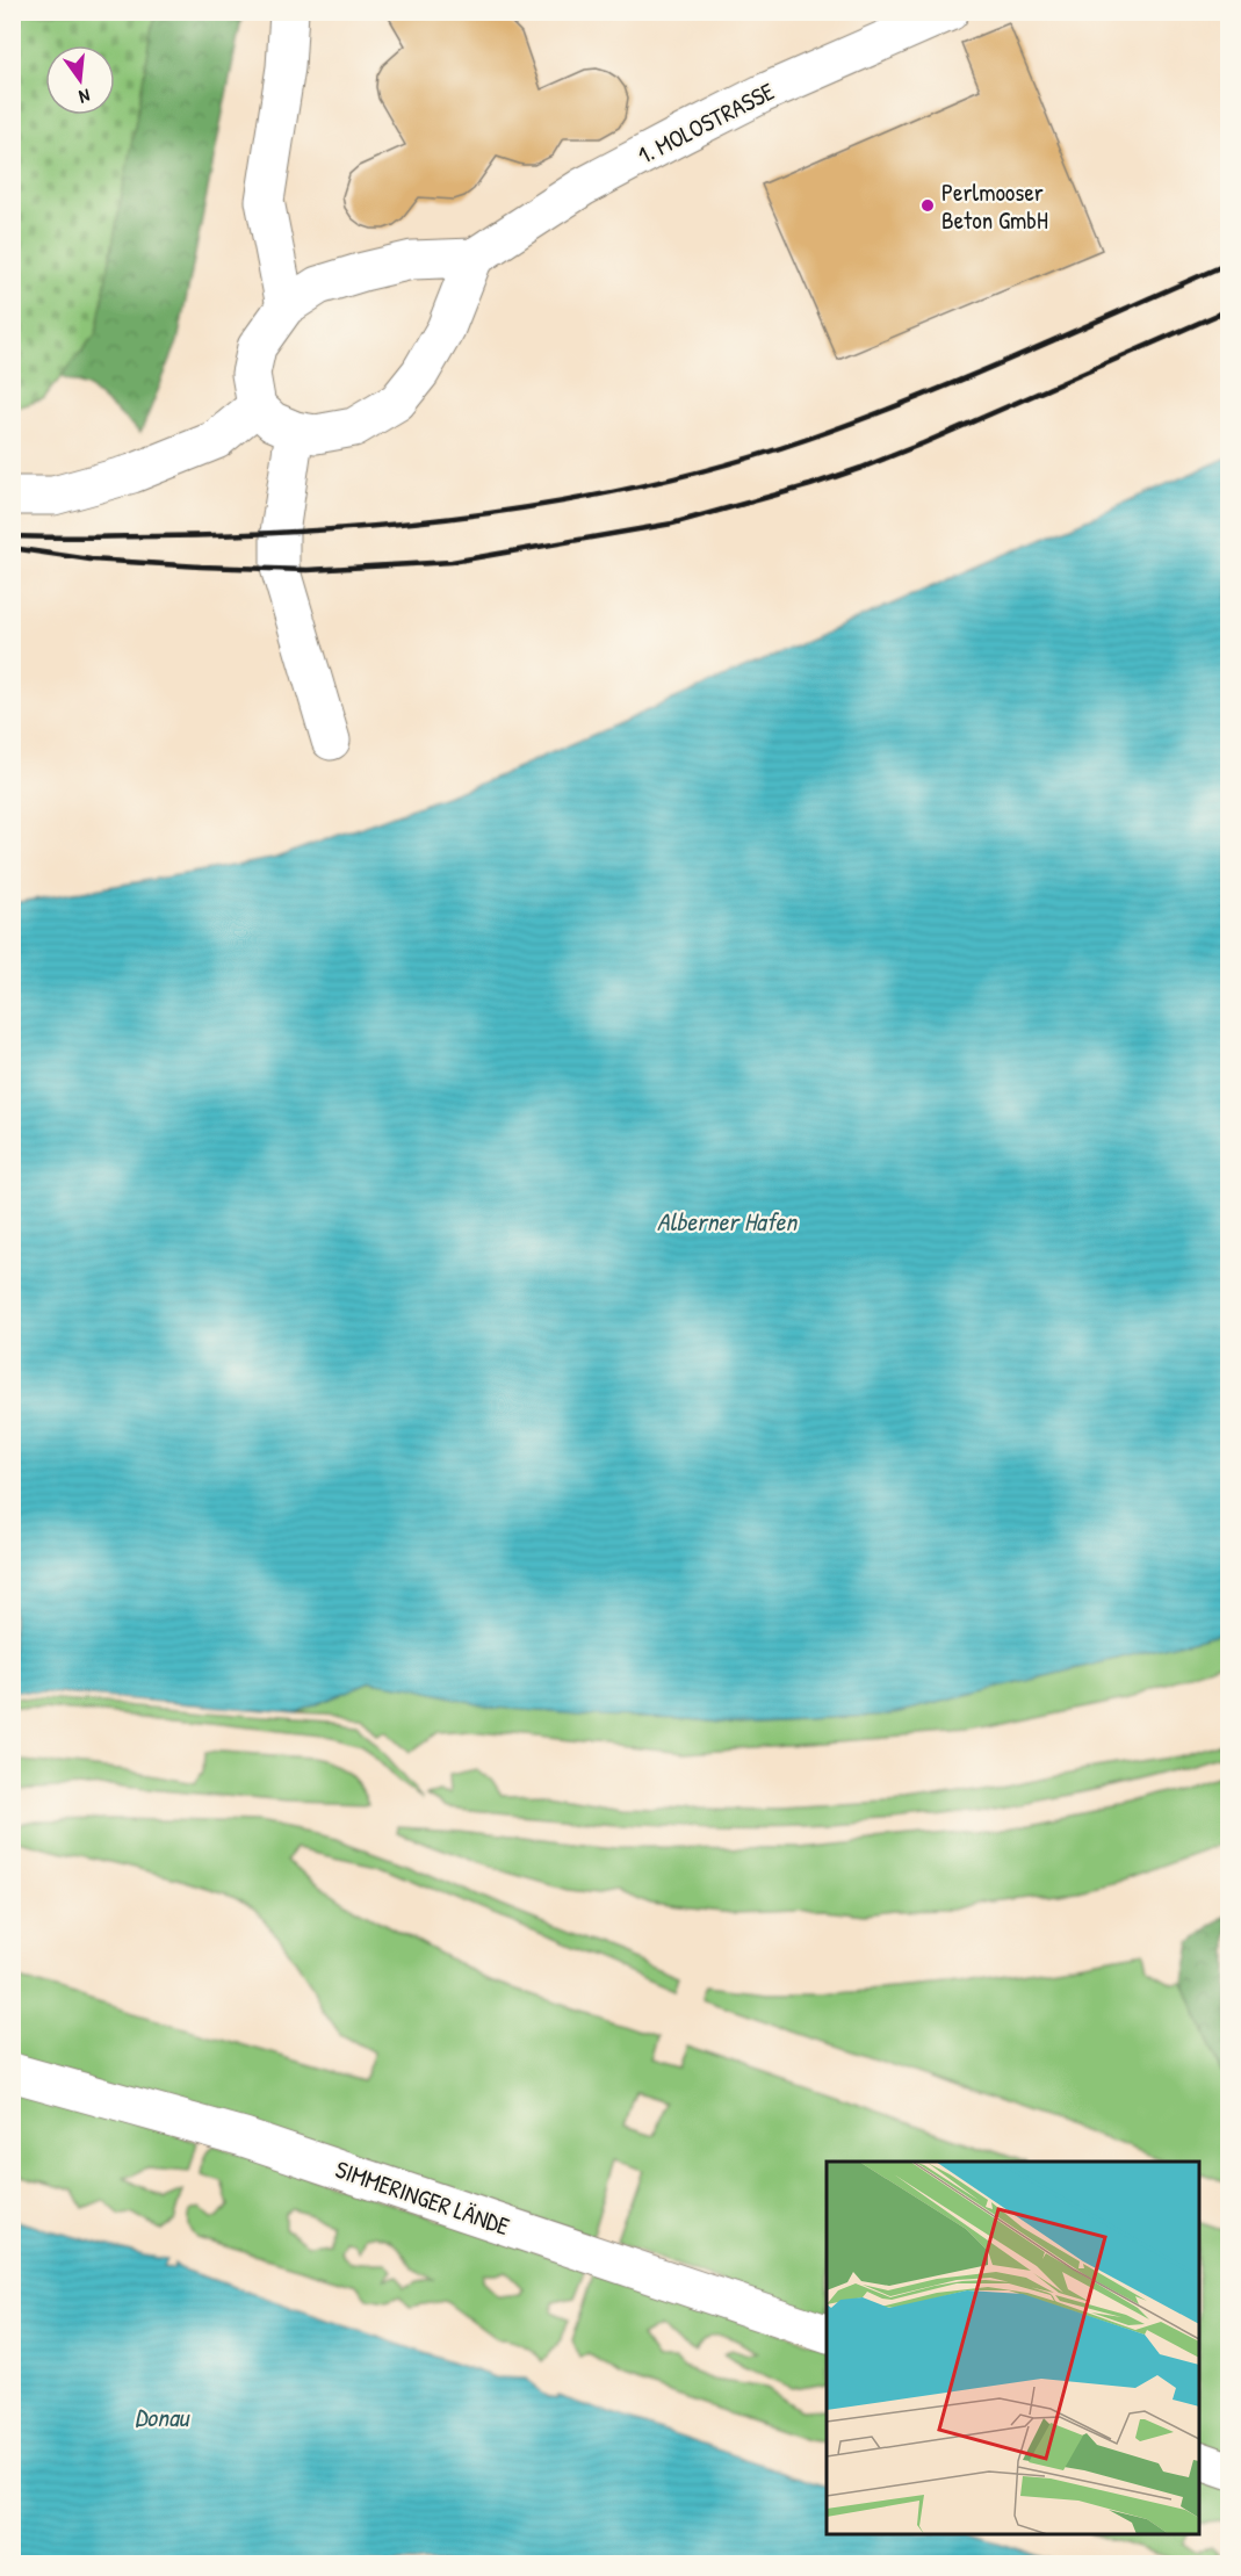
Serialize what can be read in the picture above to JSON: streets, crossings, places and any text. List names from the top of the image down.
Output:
{
  "streets": {
    "street": ["1. MOLOSTRASSE", "SIMMERINGER LÄNDE"]
  },
  "water": ["Alberner Hafen", "Donau"],
  "places": ["Perlmooser Beton GmbH"],
  "north": "bottom"
}
